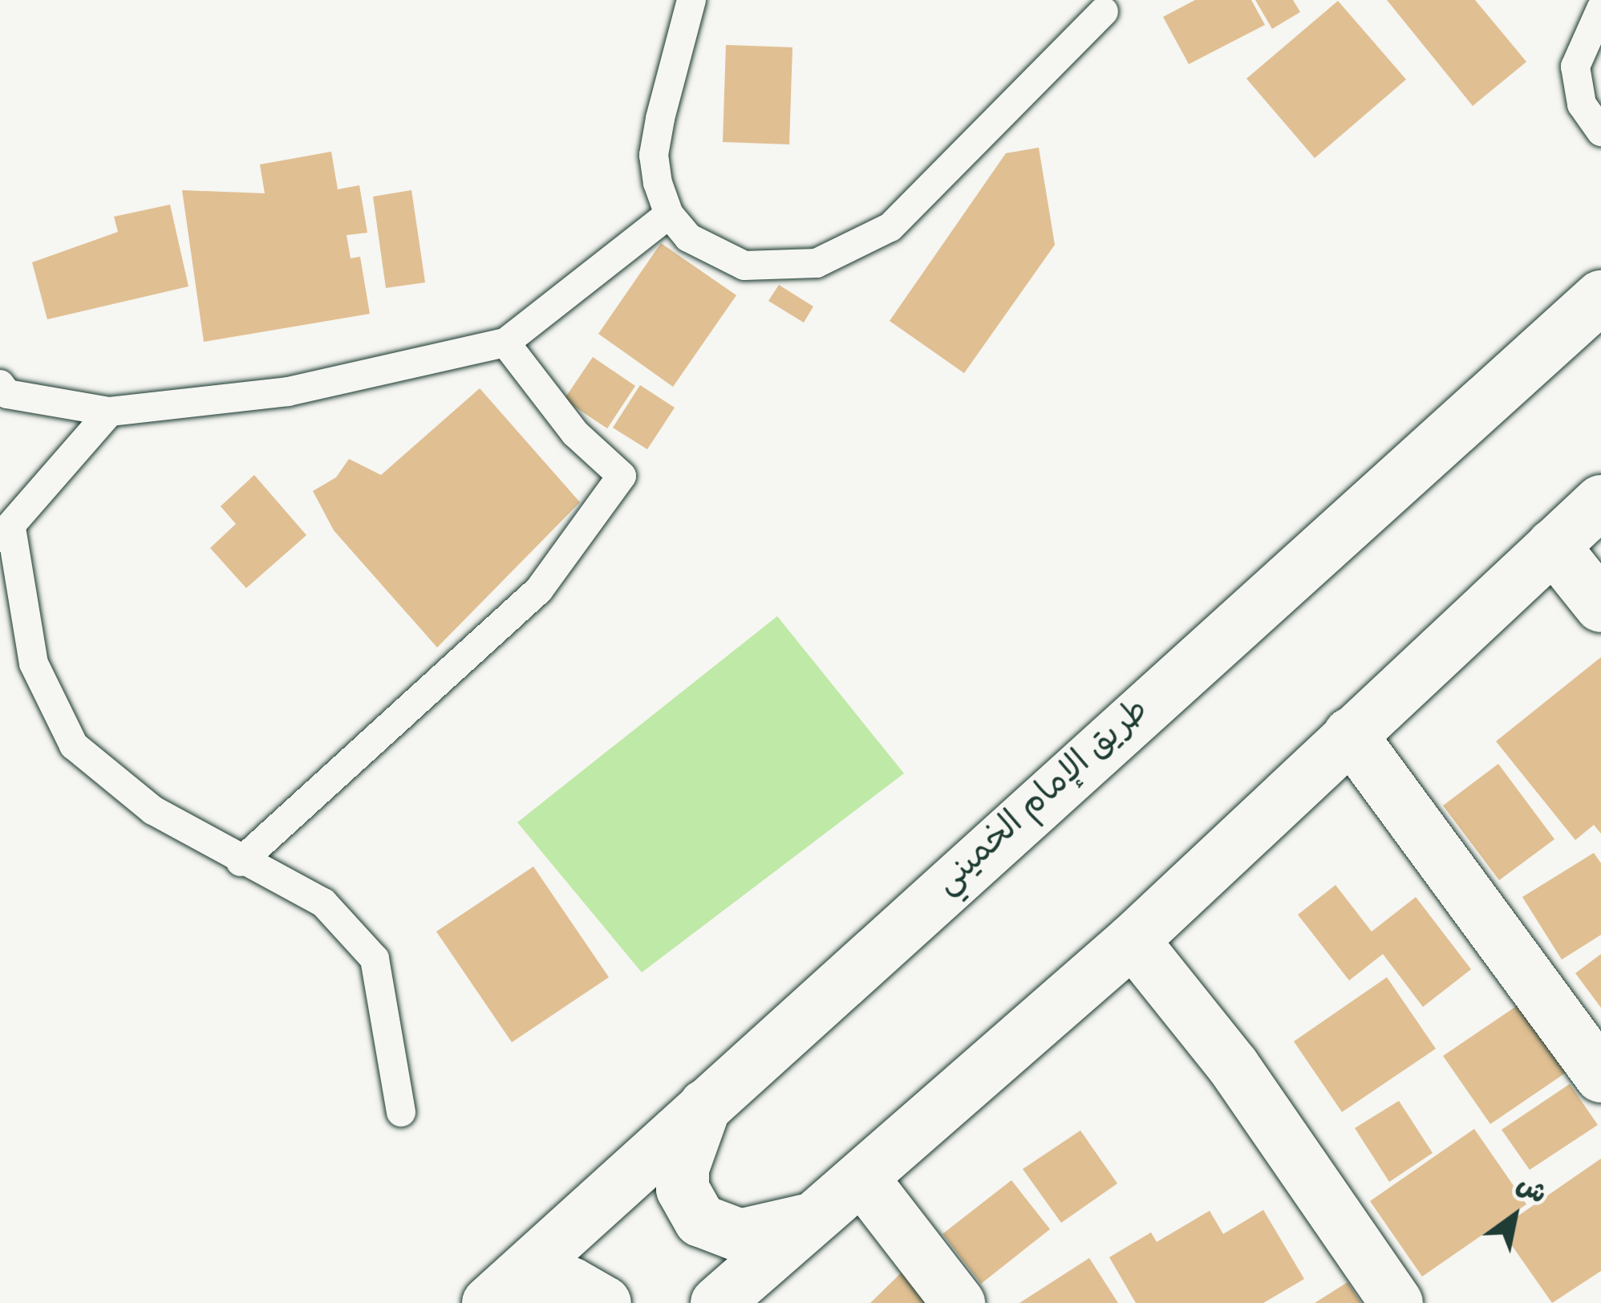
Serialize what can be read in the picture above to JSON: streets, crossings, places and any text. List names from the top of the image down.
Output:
{
  "streets": {
    "main road": ["طريق الإمام الخميني"]
  },
  "north": "top right"
}
